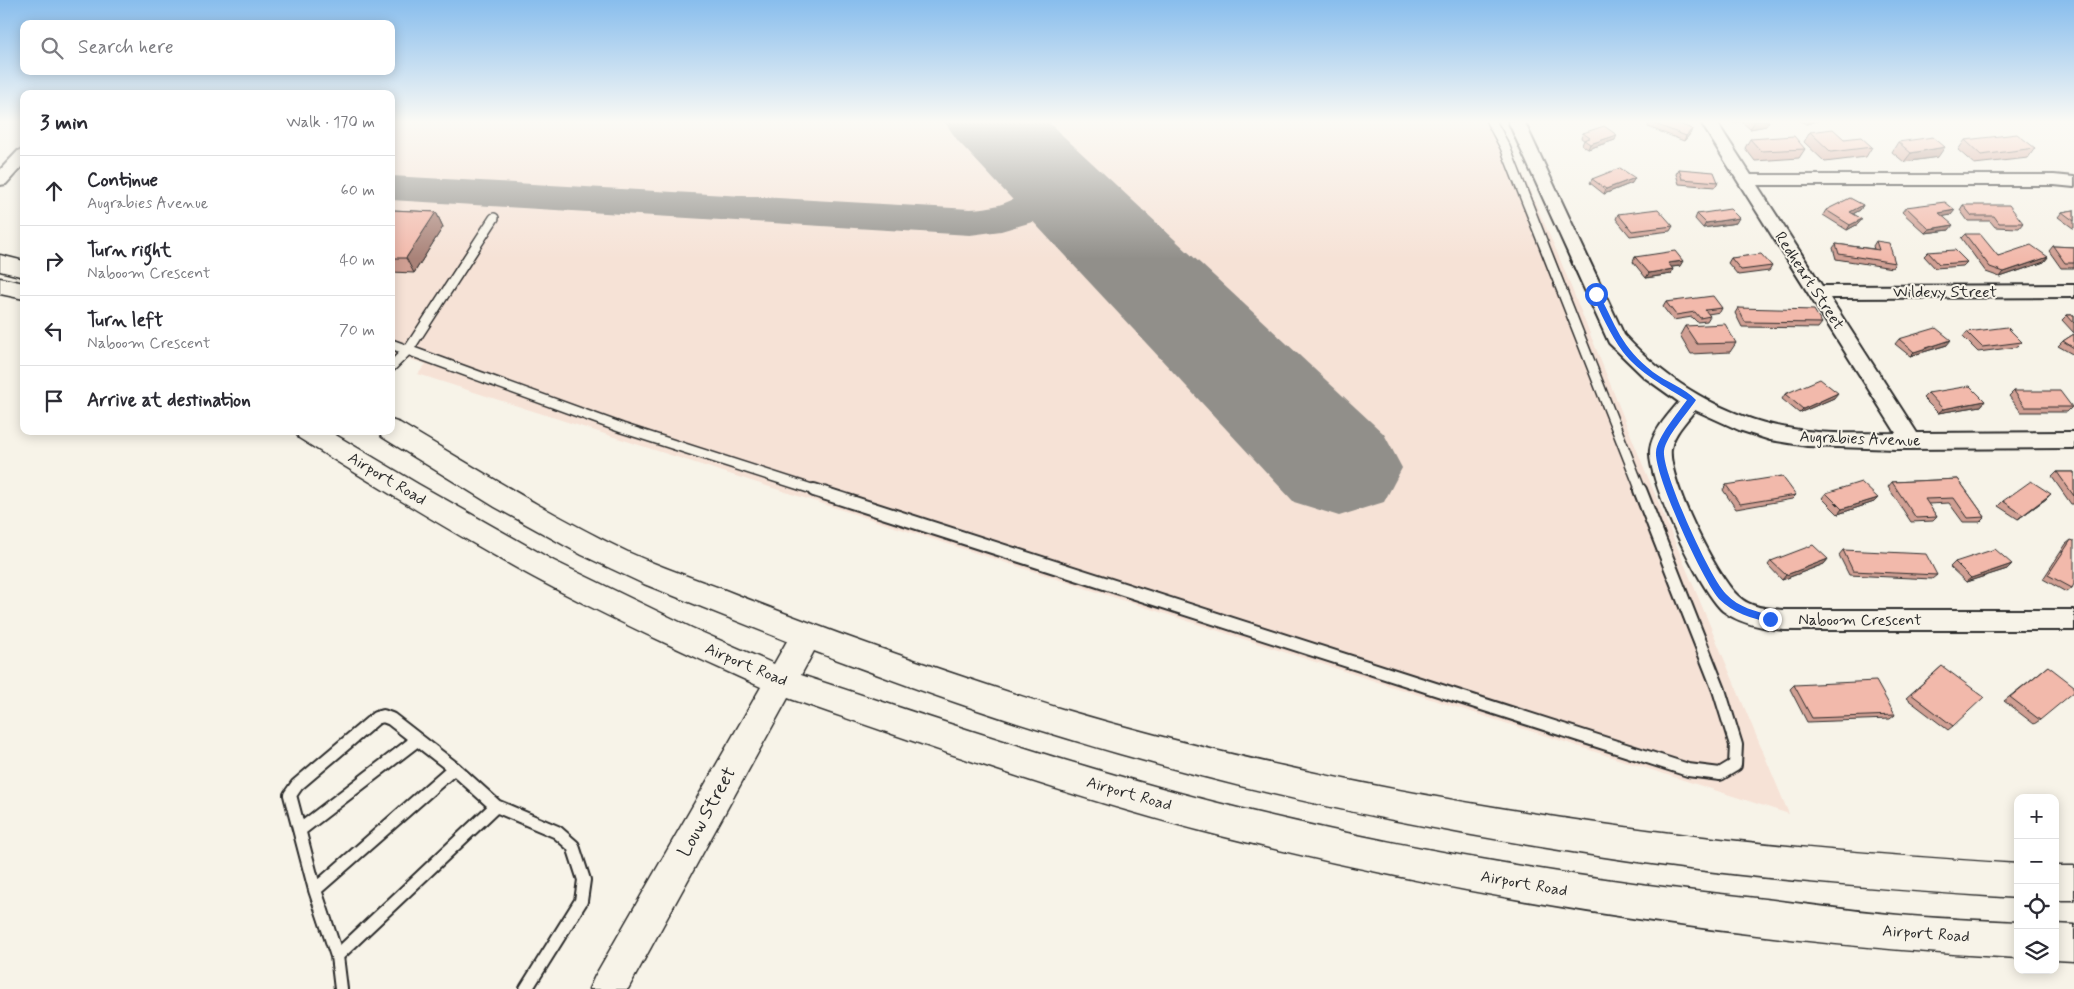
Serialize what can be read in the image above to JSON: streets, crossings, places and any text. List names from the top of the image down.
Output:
{
  "streets": {
    "main road": ["Airport Road", "Louw Street"],
    "street": [
      "Redheart Street",
      "Wildevy Street",
      "Augrabies Avenue",
      "Naboom Crescent"
    ]
  },
  "crossings": [
    ["Redheart Street", "Wildevy Street"],
    ["Redheart Street", "Augrabies Avenue"],
    ["Augrabies Avenue", "Naboom Crescent"],
    ["Airport Road", "Louw Street"]
  ],
  "page": {
    "search": "Search here",
    "heading": ["3 min", "Walk · 170 m"],
    "list": [
      ["Continue", "Augrabies Avenue", "60 m"],
      ["Turn right", "Naboom Crescent", "40 m"],
      ["Turn left", "Naboom Crescent", "70 m"],
      "Arrive at destination"
    ],
    "map_buttons": ["+", "−"]
  }
}
